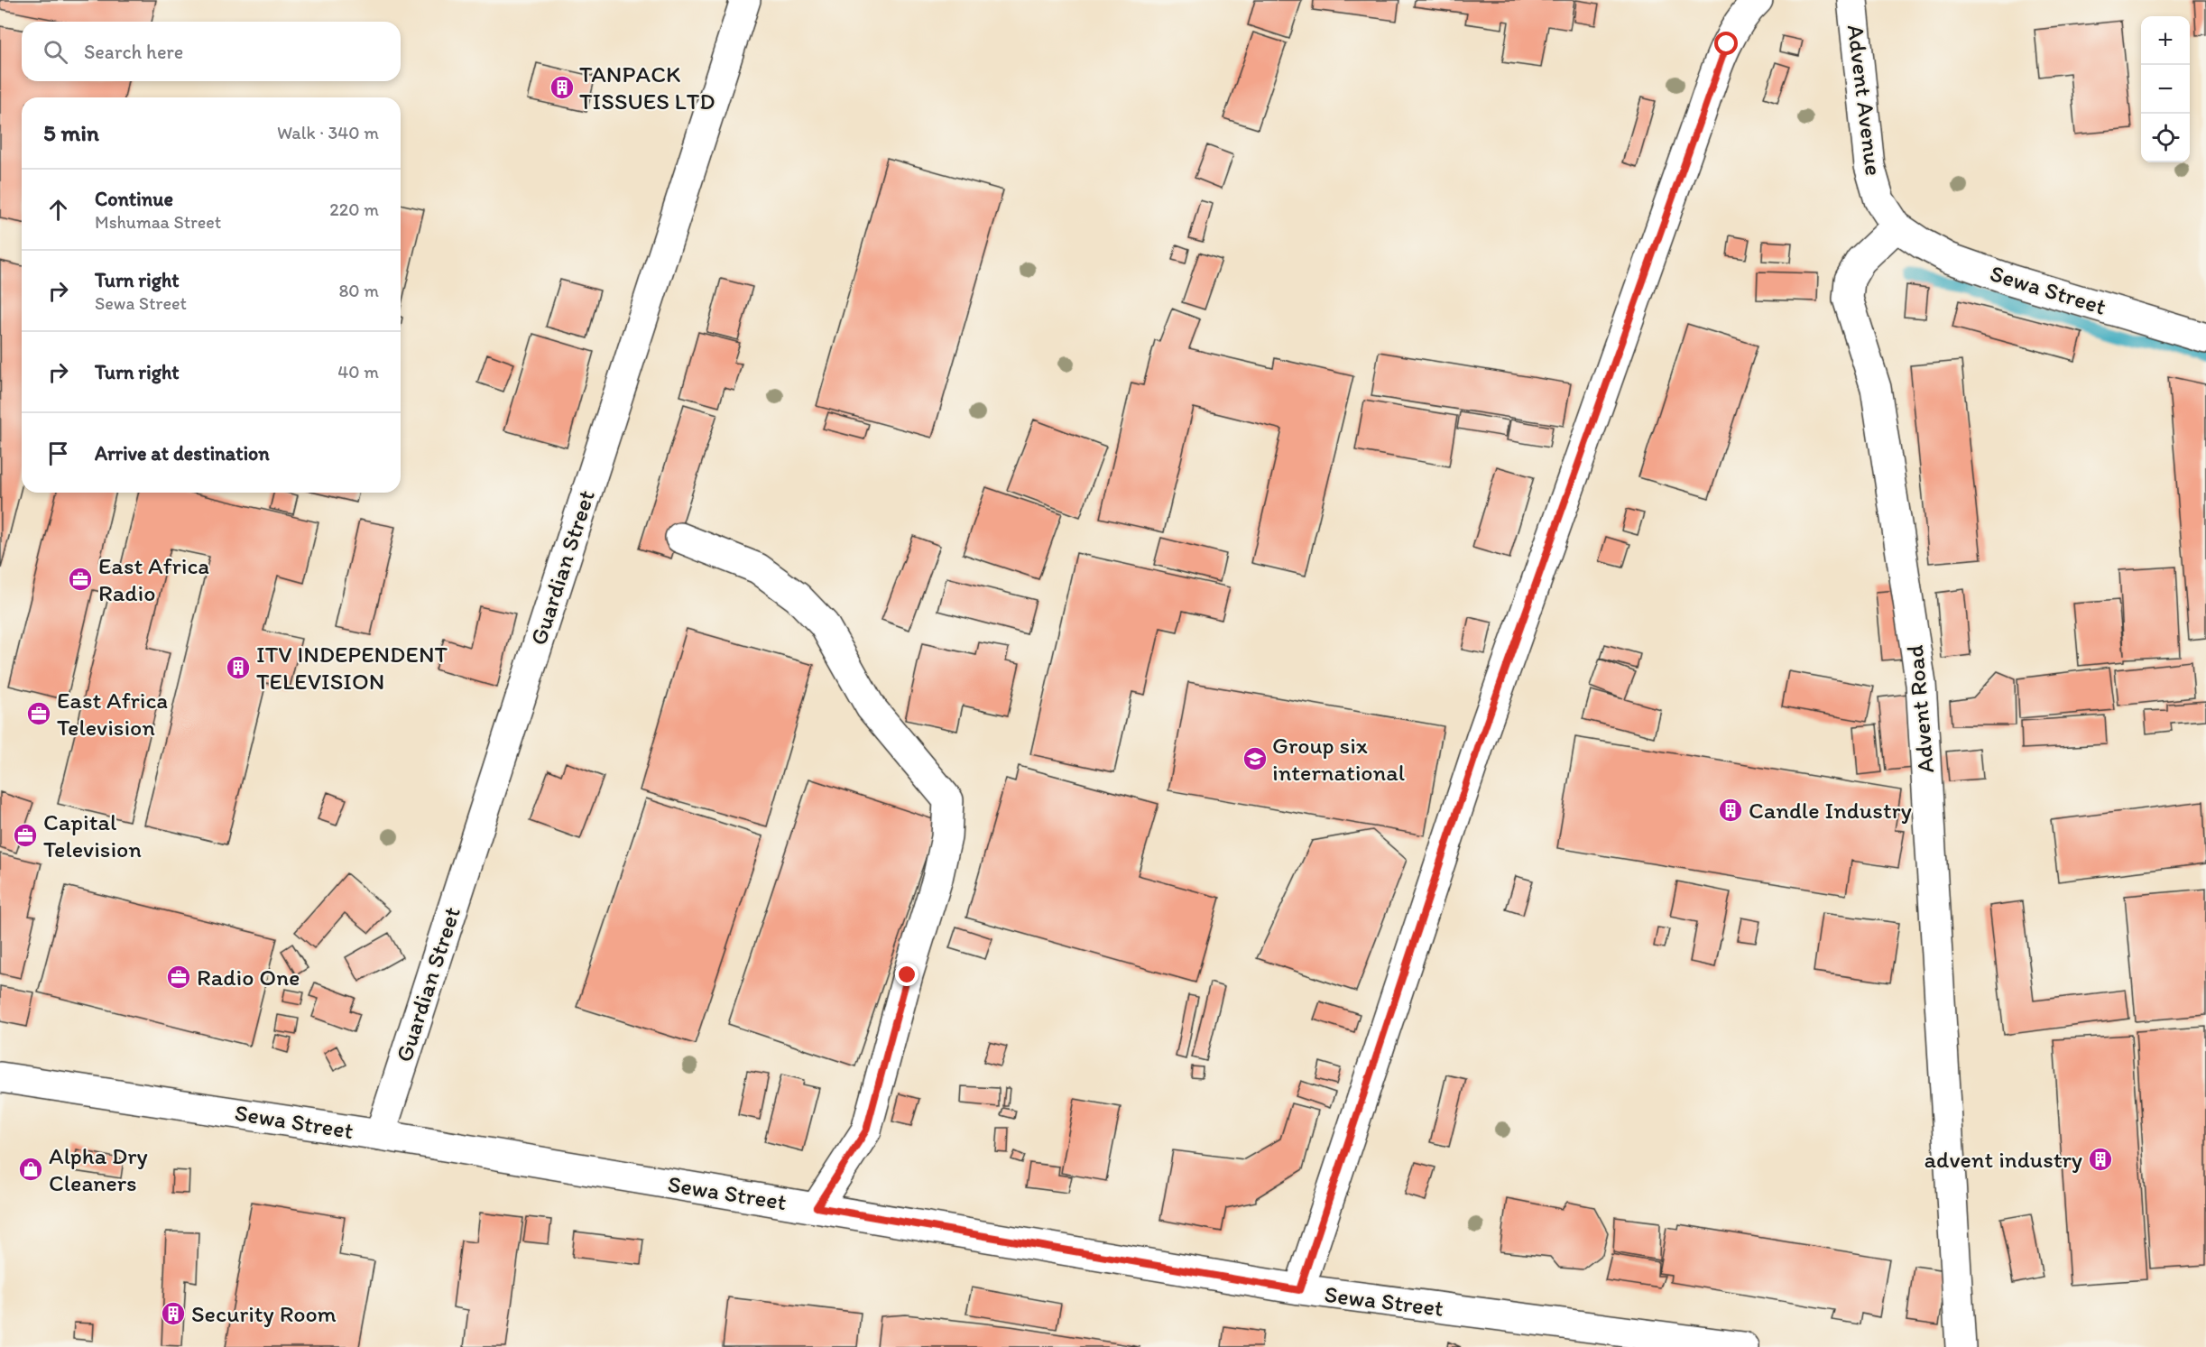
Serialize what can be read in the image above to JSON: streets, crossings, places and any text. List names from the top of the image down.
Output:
{
  "streets": {
    "street": [
      "Advent Avenue",
      "Sewa Street",
      "Guardian Street",
      "Advent Road"
    ]
  },
  "crossings": [
    ["Advent Avenue", "Sewa Street"],
    ["Advent Avenue", "Advent Road"],
    ["Sewa Street", "Guardian Street"],
    ["Sewa Street", "Advent Road"]
  ],
  "places": {
    "building": [
      "TANPACK TISSUES LTD",
      "ITV INDEPENDENT TELEVISION",
      "Candle Industry",
      "advent industry",
      "Security Room"
    ],
    "office": [
      "East Africa Radio",
      "East Africa Television",
      "Capital Television",
      "Radio One"
    ],
    "school or university": ["Group six international"],
    "shop": ["Alpha Dry Cleaners"]
  },
  "page": {
    "map_buttons": ["+", "−"],
    "search": "Search here",
    "heading": ["5 min", "Walk · 340 m"],
    "list": [
      ["Continue", "Mshumaa Street", "220 m"],
      ["Turn right", "Sewa Street", "80 m"],
      ["Turn right", "40 m"],
      "Arrive at destination"
    ]
  }
}
